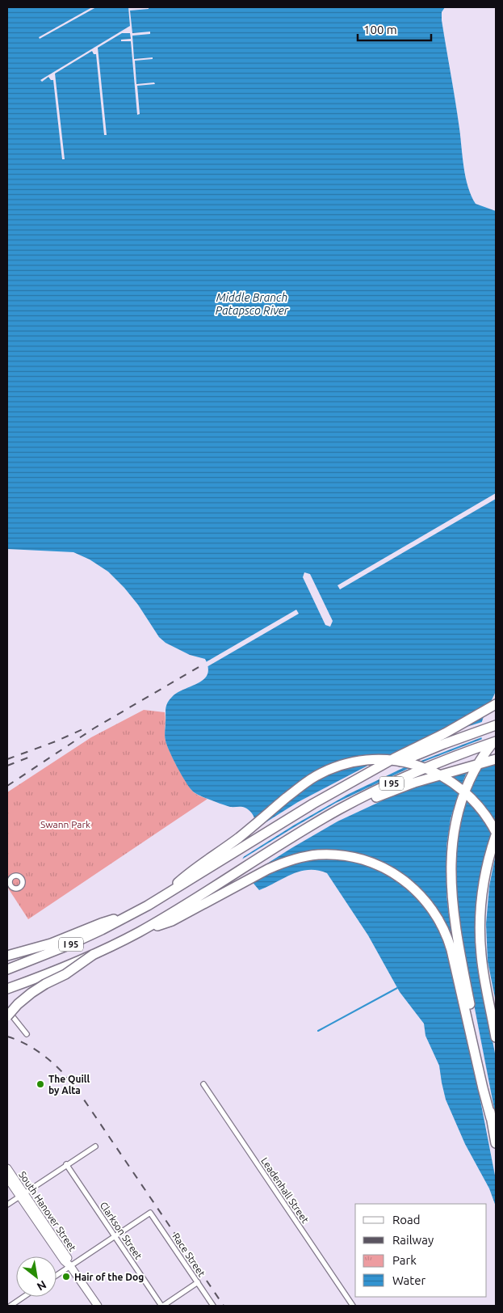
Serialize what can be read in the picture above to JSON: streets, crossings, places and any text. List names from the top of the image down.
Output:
{
  "streets": {
    "highway": ["I 95"],
    "main road": ["South Hanover Street"],
    "street": ["Leadenhall Street", "Clarkson Street", "Race Street"]
  },
  "crossings": [
    ["Clarkson Street", "Race Street"]
  ],
  "water": ["Middle Branch Patapsco River"],
  "parks": ["Swann Park"],
  "places": ["The Quill by Alta", "Hair of the Dog"],
  "legend": [
    "Road",
    "Railway",
    "Park",
    "Water"
  ],
  "scale_bar": "100 m",
  "north": "bottom right"
}
